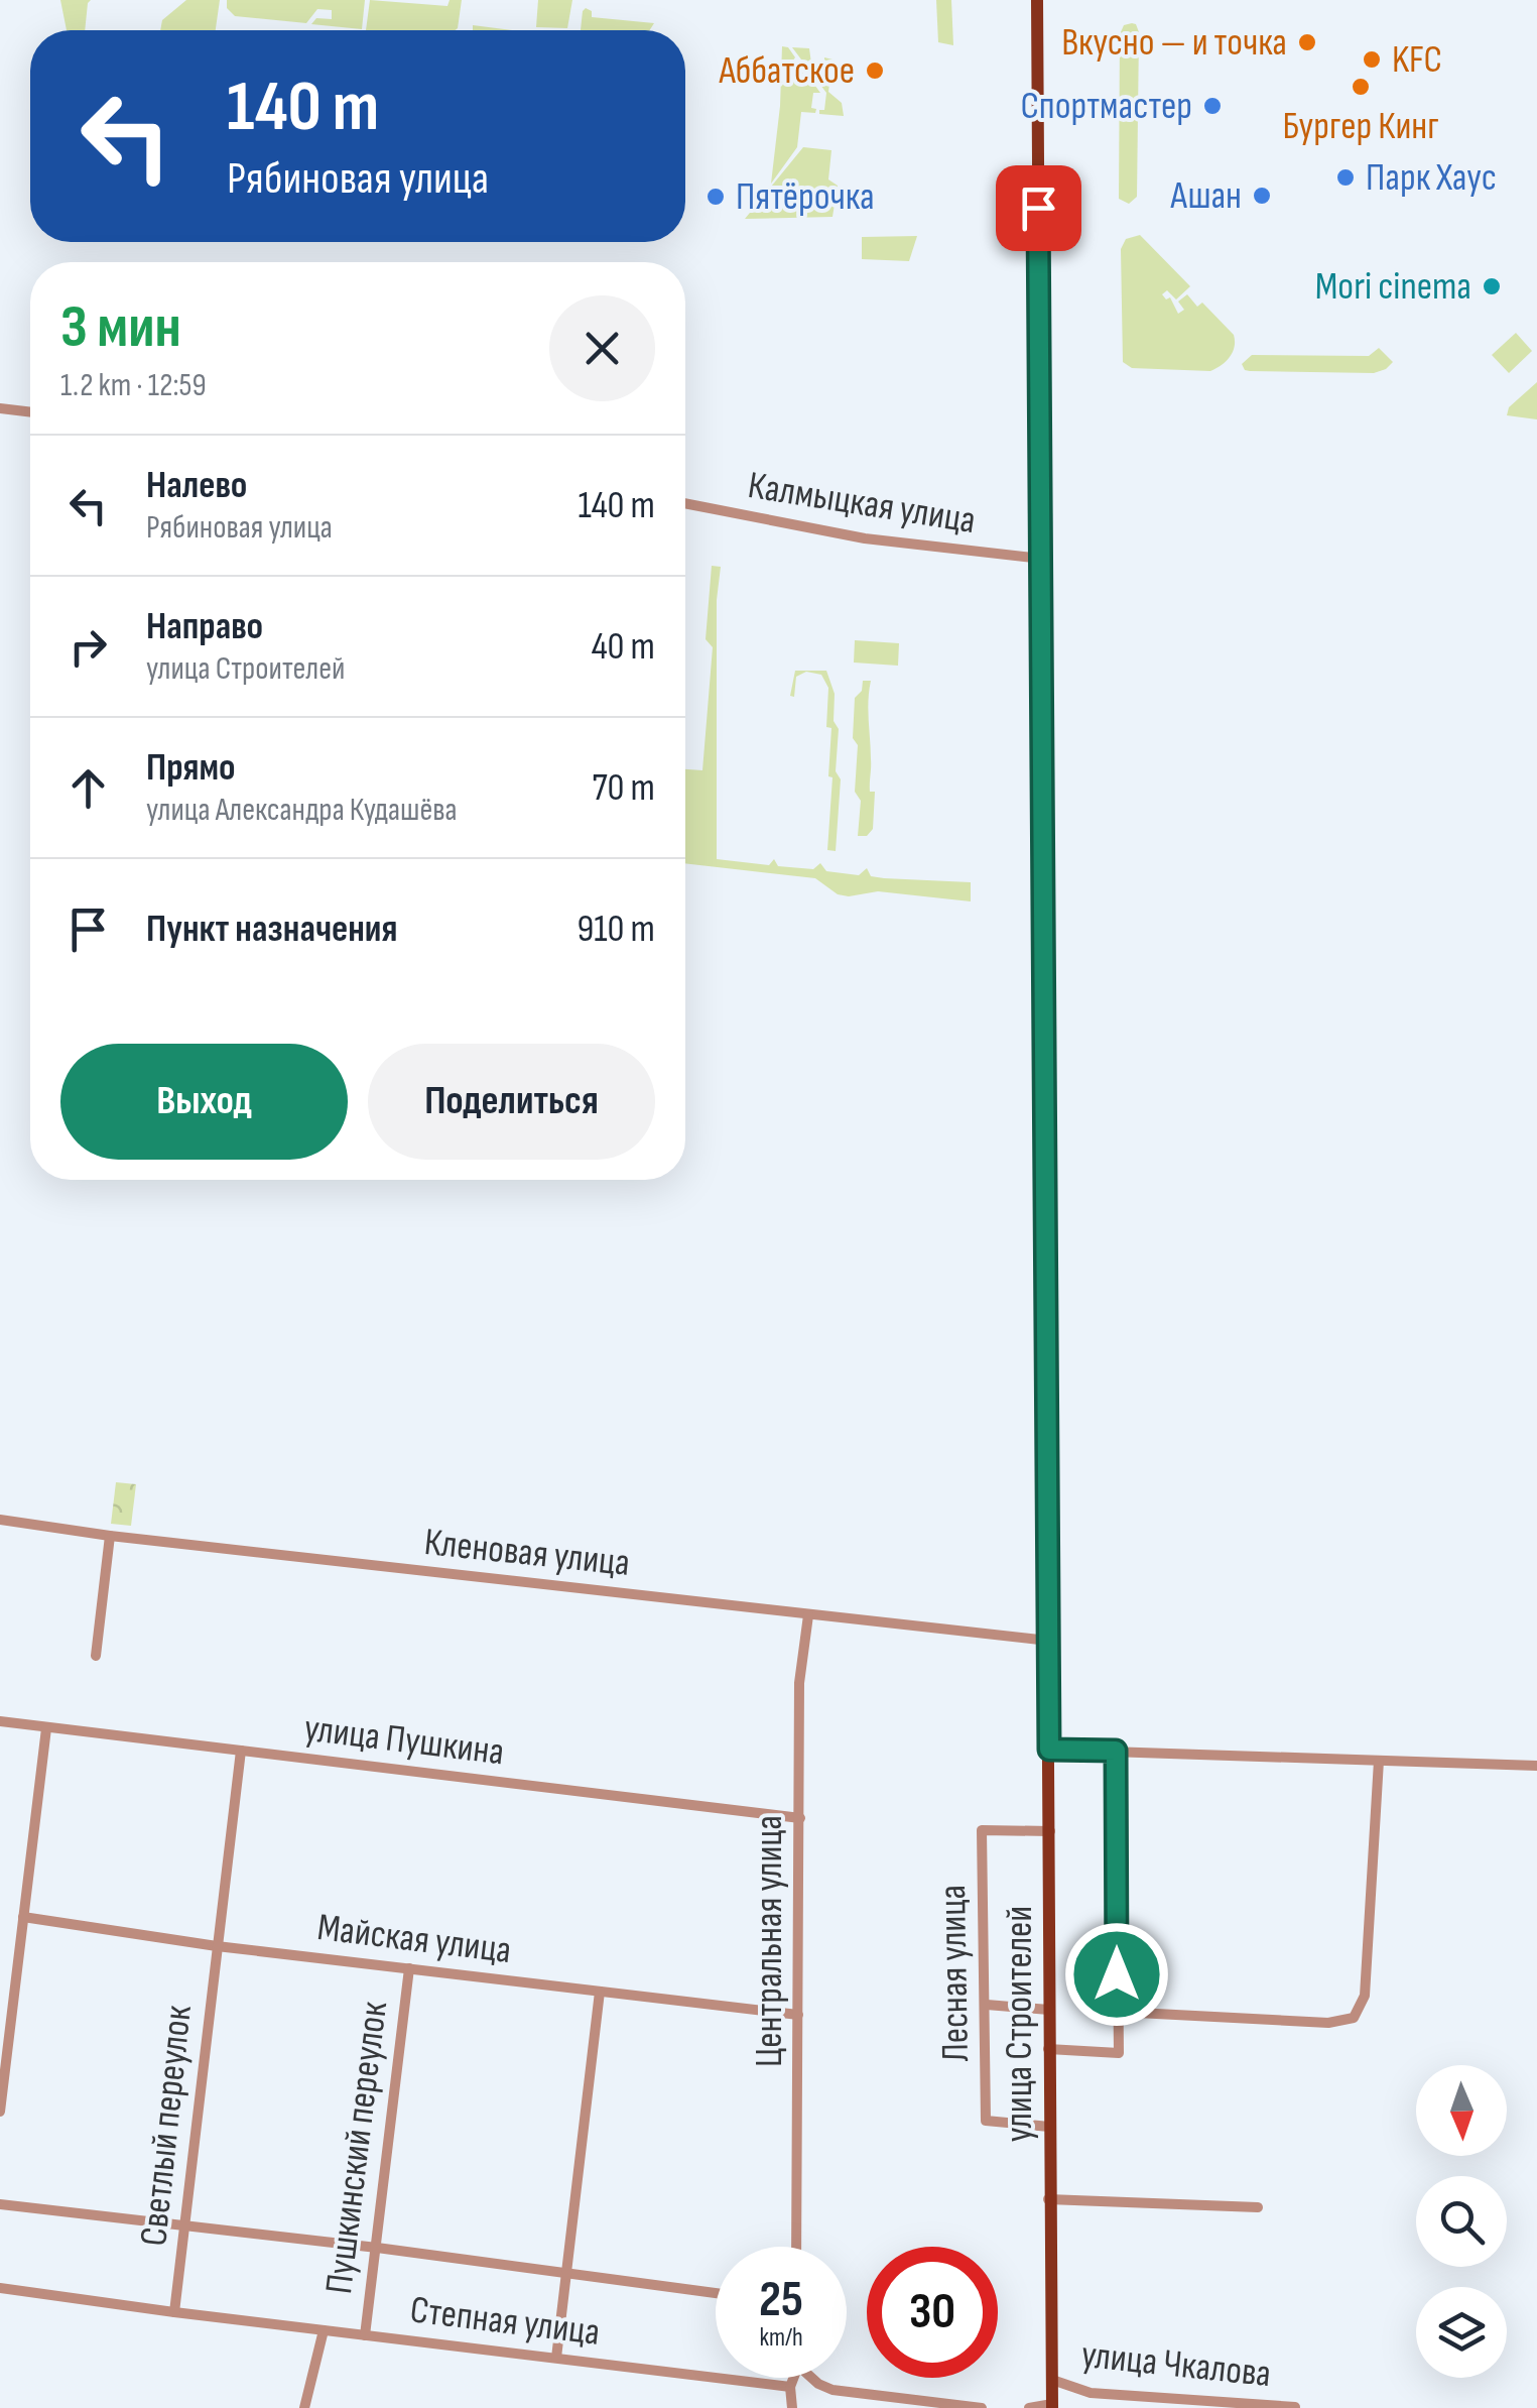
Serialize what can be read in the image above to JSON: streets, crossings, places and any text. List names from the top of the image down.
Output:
{
  "streets": {
    "main road": ["улица Строителей"],
    "street": [
      "Калмыцкая улица",
      "Кленовая улица",
      "улица Пушкина",
      "Майская улица",
      "Центральная улица",
      "Лесная улица",
      "Светлый переулок",
      "Пушкинский переулок",
      "Степная улица",
      "улица Чкалова"
    ]
  },
  "crossings": [
    ["Калмыцкая улица", "улица Строителей"],
    ["Кленовая улица", "Центральная улица"],
    ["Кленовая улица", "улица Строителей"],
    ["улица Пушкина", "Центральная улица"],
    ["улица Пушкина", "Светлый переулок"],
    ["Майская улица", "Центральная улица"],
    ["Майская улица", "Светлый переулок"],
    ["Майская улица", "Пушкинский переулок"],
    ["Лесная улица", "улица Строителей"],
    ["улица Строителей", "улица Чкалова"],
    ["Светлый переулок", "Степная улица"],
    ["Пушкинский переулок", "Степная улица"]
  ],
  "places": [
    "Вкусно — и точка",
    "KFC",
    "Аббатское",
    "Бургер Кинг",
    "Спортмастер",
    "Парк Хаус",
    "Ашан",
    "Пятёрочка",
    "Mori cinema"
  ],
  "north": "bottom",
  "page": {
    "turn": ["140 m", "Рябиновая улица"],
    "heading": ["3 мин", "1.2 km · 12:59"],
    "list": [
      {
        "name": "Налево",
        "note": "Рябиновая улица",
        "value": "140 m"
      },
      {
        "name": "Направо",
        "note": "улица Строителей",
        "value": "40 m"
      },
      {
        "name": "Прямо",
        "note": "улица Александра Кудашёва",
        "value": "70 m"
      },
      {
        "name": "Пункт назначения",
        "value": "910 m"
      }
    ],
    "buttons": ["Выход", "Поделиться"],
    "speed": "25 km/h",
    "limit": "30"
  }
}
